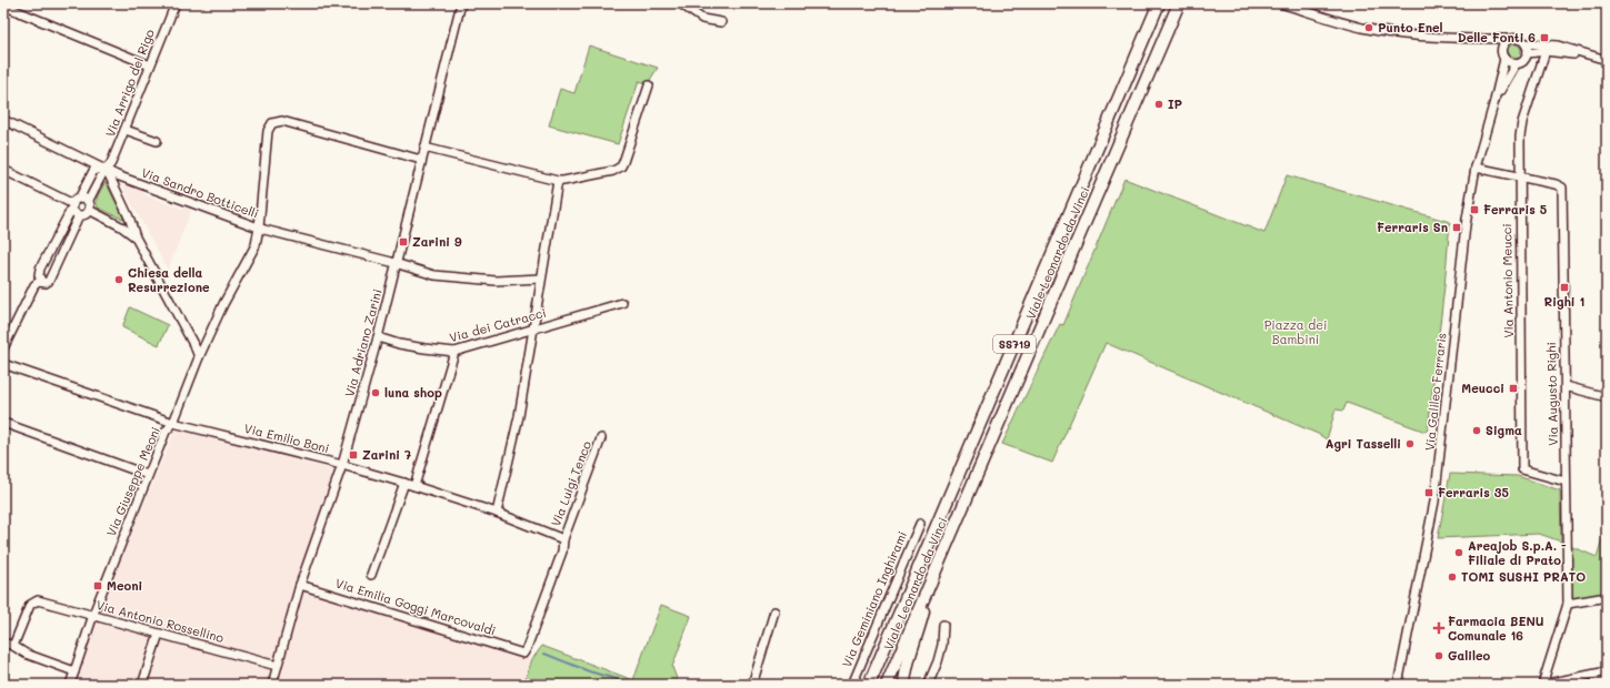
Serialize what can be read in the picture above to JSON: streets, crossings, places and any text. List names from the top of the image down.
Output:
{
  "streets": {
    "highway": ["Viale Leonardo da Vinci", "SS719"],
    "street": [
      "Via Arrigo del Rigo",
      "Via Sandro Botticelli",
      "Via Antonio Meucci",
      "Via dei Catracci",
      "Via Adriano Zarini",
      "Via Galileo Ferraris",
      "Via Augusto Righi",
      "Via Emilio Boni",
      "Via Giuseppe Meoni",
      "Via Luigi Tenco",
      "Via Geminiano Inghirami",
      "Via Emilia Goggi Marcovaldi",
      "Via Antonio Rossellino"
    ]
  },
  "crossings": [
    ["Via Arrigo del Rigo", "Via Sandro Botticelli"],
    ["Via Sandro Botticelli", "Via Adriano Zarini"],
    ["Via Sandro Botticelli", "Via Giuseppe Meoni"],
    ["Via Antonio Meucci", "Via Augusto Righi"],
    ["Via dei Catracci", "Via Adriano Zarini"],
    ["Via Adriano Zarini", "Via Emilio Boni"],
    ["Via Adriano Zarini", "Via Giuseppe Meoni"],
    ["Via Adriano Zarini", "Via Emilia Goggi Marcovaldi"],
    ["Via Adriano Zarini", "Via Antonio Rossellino"],
    ["Via Galileo Ferraris", "Via Augusto Righi"],
    ["Via Emilio Boni", "Via Giuseppe Meoni"],
    ["Via Emilio Boni", "Via Luigi Tenco"],
    ["Via Giuseppe Meoni", "Via Antonio Rossellino"],
    ["Via Luigi Tenco", "Via Emilia Goggi Marcovaldi"]
  ],
  "parks": ["Piazza dei Bambini"],
  "places": {
    "other": [
      "Punto Enel",
      "IP",
      "Chiesa della Resurrezione",
      "luna shop",
      "Sigma",
      "Agri Tasselli",
      "Areajob S.p.A. - Filiale di Prato",
      "TOMI SUSHI PRATO",
      "Galileo"
    ],
    "transit": [
      "Delle Fonti 6",
      "Ferraris 5",
      "Ferraris Sn",
      "Zarini 9",
      "Righi 1",
      "Meucci",
      "Zarini 7",
      "Ferraris 35",
      "Meoni"
    ],
    "health": ["Farmacia BENU Comunale 16"]
  }
}
